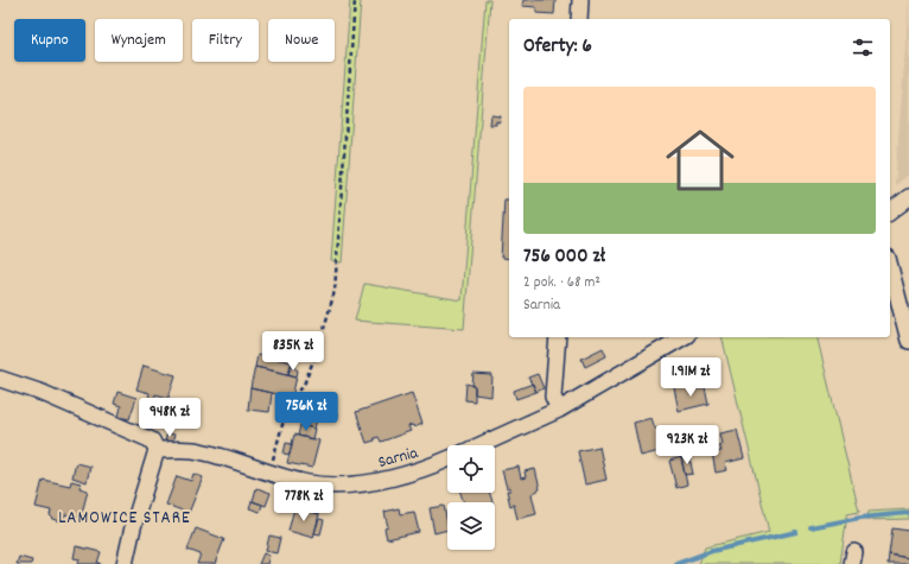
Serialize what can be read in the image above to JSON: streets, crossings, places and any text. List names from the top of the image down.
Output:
{
  "streets": {
    "street": ["Sarnia"]
  },
  "districts": ["LAMOWICE STARE"],
  "page": {
    "chip": [
      "Kupno",
      "Wynajem",
      "Filtry",
      "Nowe"
    ],
    "heading": "Oferty: 6",
    "list": [
      {
        "name": "756 000 zł",
        "note": "2 pok. · 68 m² · Sarnia"
      }
    ],
    "price": [
      "835K zł",
      "1.91M zł",
      "756K zł",
      "948K zł",
      "923K zł",
      "778K zł"
    ]
  }
}
